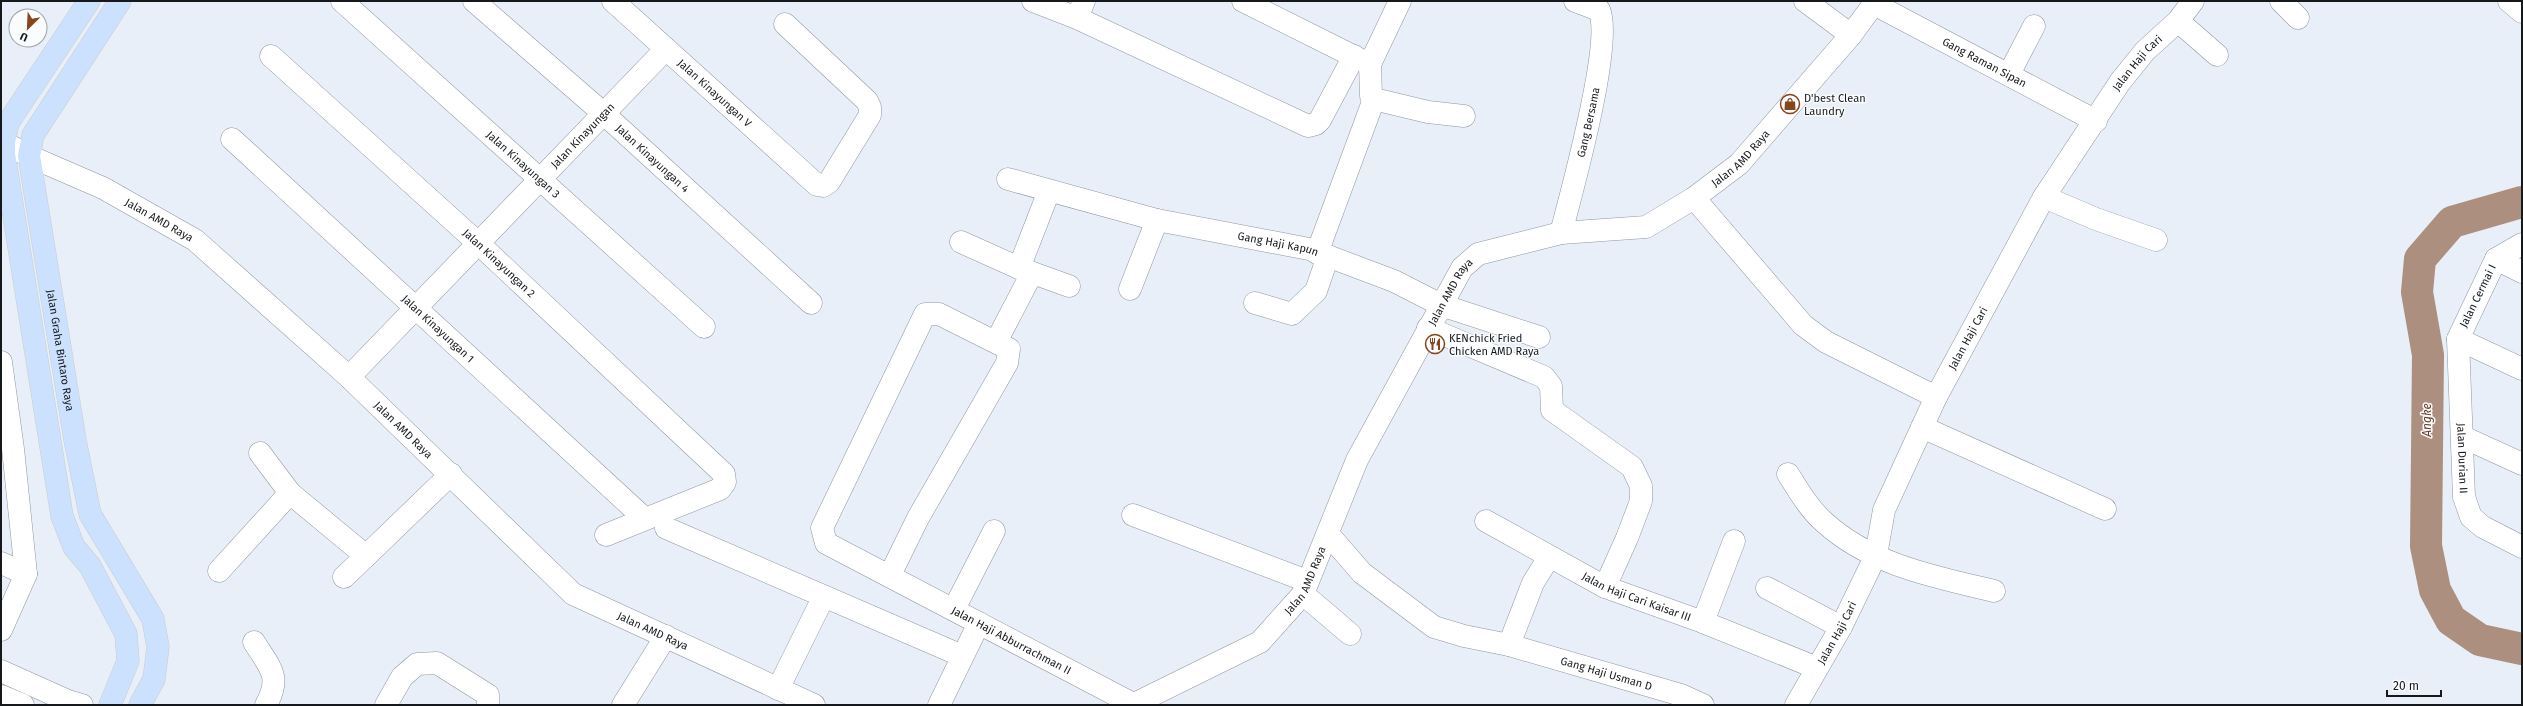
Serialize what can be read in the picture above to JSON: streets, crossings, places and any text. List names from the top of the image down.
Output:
{
  "streets": {
    "main road": ["Jalan Graha Bintaro Raya"],
    "street": [
      "Gang Raman Sipan",
      "Jalan Haji Cari",
      "Jalan Kinayungan V",
      "Gang Bersama",
      "Jalan Kinayungan",
      "Jalan AMD Raya",
      "Jalan Kinayungan 4",
      "Jalan Kinayungan 3",
      "Gang Haji Kapun",
      "Jalan Kinayungan 2",
      "Jalan Cermai I",
      "Jalan Kinayungan 1",
      "Jalan Durian II",
      "Jalan Haji Cari Kaisar III",
      "Jalan Haji Abburrachman II",
      "Gang Haji Usman D"
    ]
  },
  "crossings": [
    ["Gang Raman Sipan", "Jalan Haji Cari"],
    ["Gang Raman Sipan", "Jalan AMD Raya"],
    ["Jalan Haji Cari", "Jalan Haji Cari Kaisar III"],
    ["Jalan Kinayungan V", "Jalan Kinayungan"],
    ["Gang Bersama", "Jalan AMD Raya"],
    ["Jalan Kinayungan", "Jalan AMD Raya"],
    ["Jalan Kinayungan", "Jalan Kinayungan 4"],
    ["Jalan Kinayungan", "Jalan Kinayungan 3"],
    ["Jalan Kinayungan", "Jalan Kinayungan 2"],
    ["Jalan Kinayungan", "Jalan Kinayungan 1"],
    ["Jalan AMD Raya", "Gang Haji Kapun"],
    ["Jalan AMD Raya", "Jalan Graha Bintaro Raya"],
    ["Jalan AMD Raya", "Jalan Haji Abburrachman II"],
    ["Jalan AMD Raya", "Gang Haji Usman D"],
    ["Jalan Kinayungan 2", "Jalan Kinayungan 1"],
    ["Jalan Cermai I", "Jalan Durian II"]
  ],
  "water": ["Angke"],
  "places": {
    "shop": ["D'best Clean Laundry"],
    "restaurant": ["KENchick Fried Chicken AMD Raya"]
  },
  "scale_bar": "20 m",
  "north": "bottom left"
}
